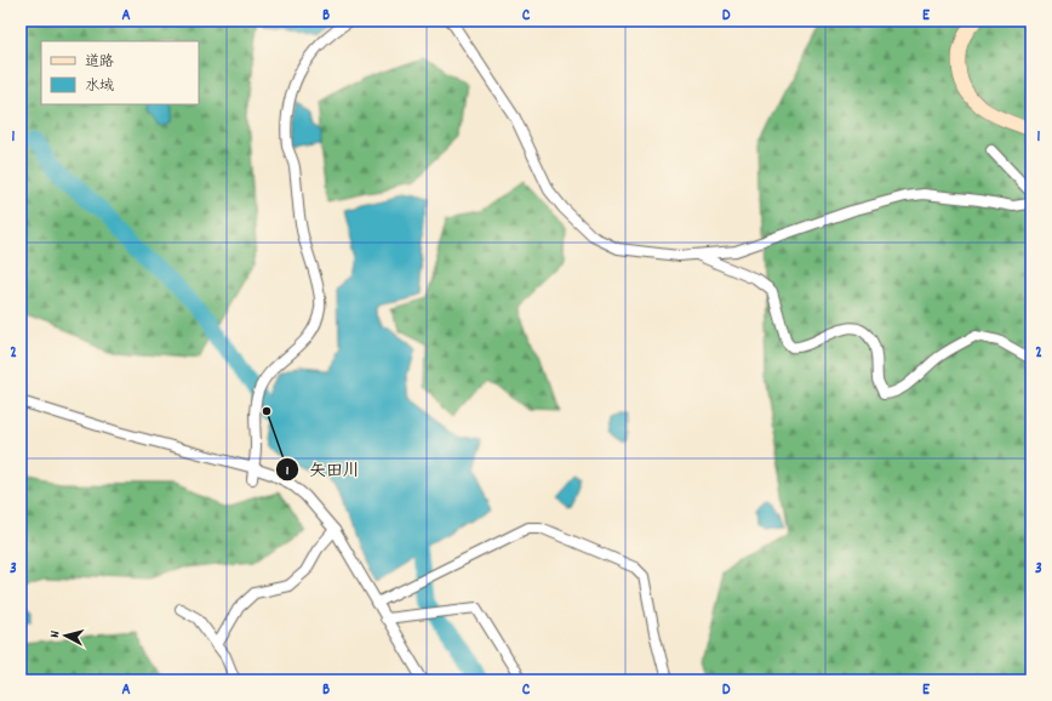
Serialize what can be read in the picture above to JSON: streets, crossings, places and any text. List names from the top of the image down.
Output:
{
  "places": ["矢田川"],
  "legend": ["道路", "水域"],
  "north": "left",
  "grid": {
    "columns": [
      "A",
      "B",
      "C",
      "D",
      "E"
    ],
    "rows": ["1", "2", "3"]
  }
}
